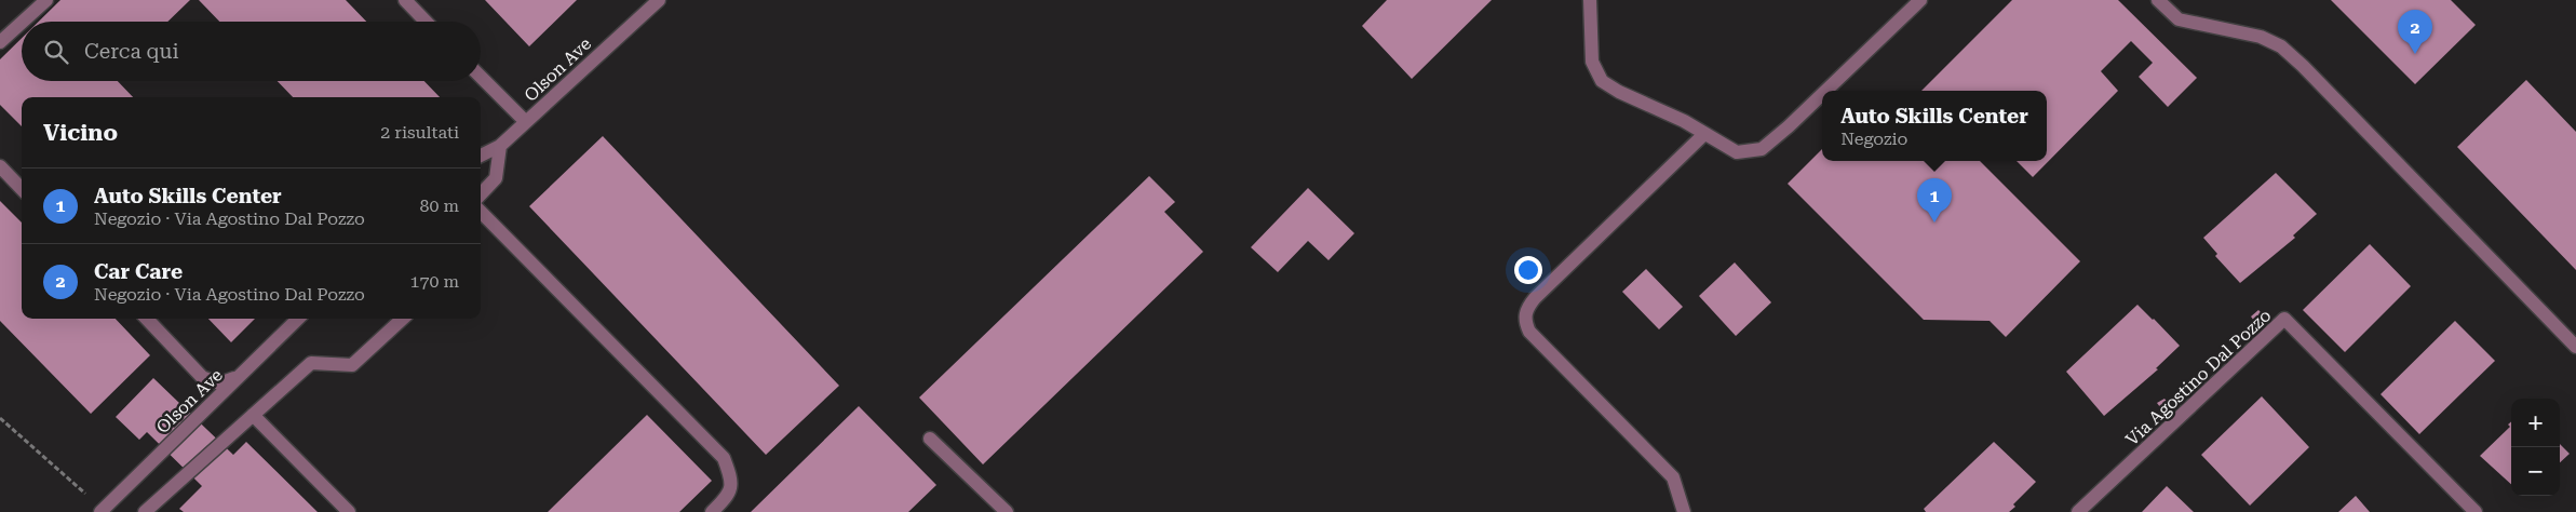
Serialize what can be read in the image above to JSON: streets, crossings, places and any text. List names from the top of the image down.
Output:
{
  "streets": {
    "street": ["Olson Ave", "Via Agostino Dal Pozzo"]
  },
  "page": {
    "pins": ["2", "1"],
    "search": "Cerca qui",
    "popup": ["Auto Skills Center", "Negozio"],
    "heading": ["Vicino", "2 risultati"],
    "list": [
      {
        "mark": "1",
        "name": "Auto Skills Center",
        "note": "Negozio · Via Agostino Dal Pozzo",
        "value": "80 m"
      },
      {
        "mark": "2",
        "name": "Car Care",
        "note": "Negozio · Via Agostino Dal Pozzo",
        "value": "170 m"
      }
    ],
    "map_buttons": ["+", "−"]
  }
}
